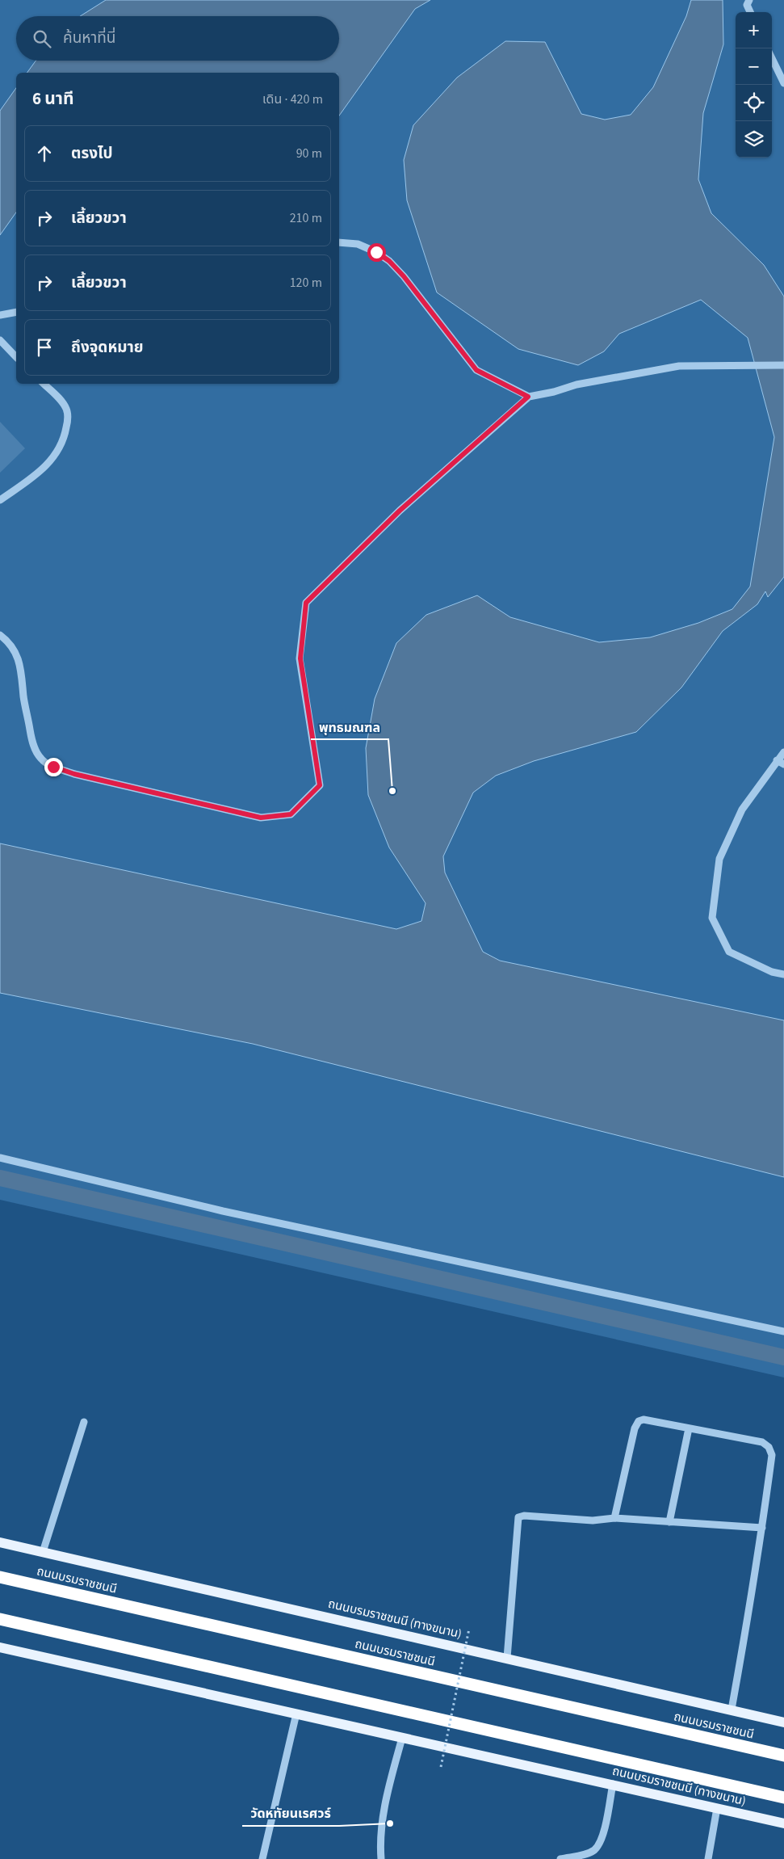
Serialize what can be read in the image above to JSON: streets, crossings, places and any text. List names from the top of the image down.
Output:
{
  "streets": {
    "highway": ["ถนนบรมราชชนนี"],
    "main road": ["ถนนบรมราชชนนี (ทางขนาน)"]
  },
  "places": ["พุทธมณฑล", "วัดหทัยนเรศวร์"],
  "page": {
    "map_buttons": ["+", "−"],
    "search": "ค้นหาที่นี่",
    "heading": ["6 นาที", "เดิน · 420 m"],
    "list": [
      ["ตรงไป", "90 m"],
      ["เลี้ยวขวา", "210 m"],
      ["เลี้ยวขวา", "120 m"],
      "ถึงจุดหมาย"
    ]
  }
}
